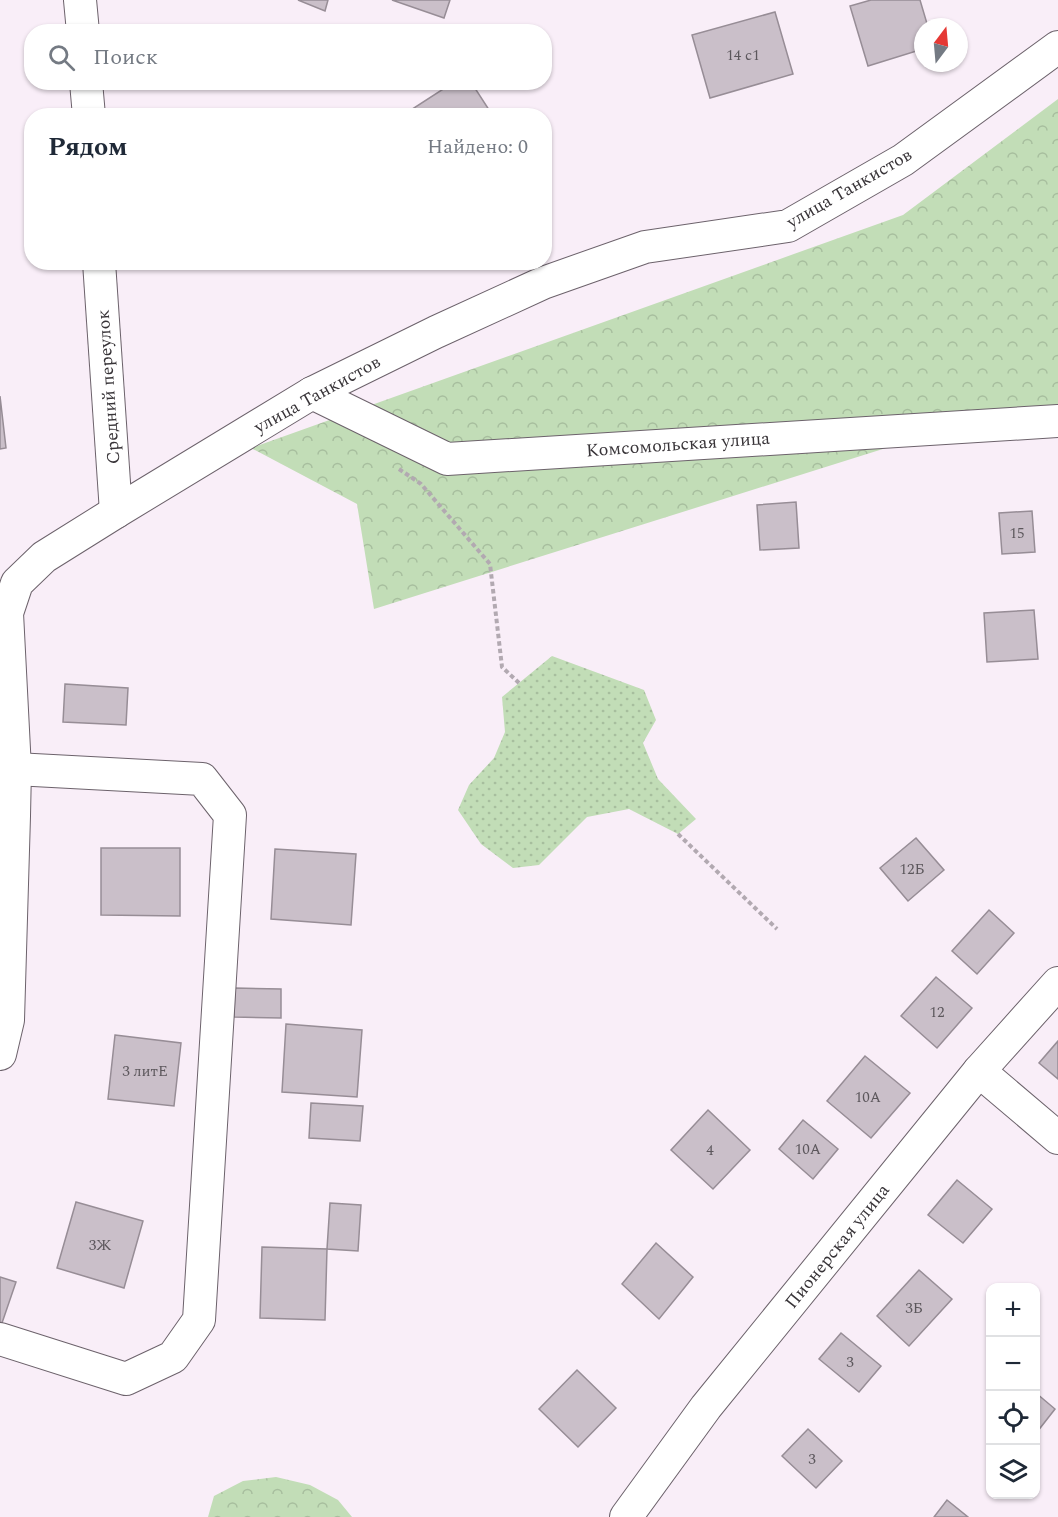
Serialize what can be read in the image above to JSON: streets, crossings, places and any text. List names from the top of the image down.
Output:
{
  "streets": {
    "street": [
      "улица Танкистов",
      "Средний переулок",
      "Комсомольская улица",
      "Пионерская улица"
    ]
  },
  "crossings": [
    ["улица Танкистов", "Средний переулок"],
    ["улица Танкистов", "Комсомольская улица"]
  ],
  "house_numbers": [
    "14 с1",
    "15",
    "12Б",
    "12",
    "3 литЕ",
    "10А",
    "10А",
    "4",
    "3Ж",
    "3Б",
    "3",
    "3"
  ],
  "north": "top",
  "page": {
    "search": "Поиск",
    "heading": ["Рядом", "Найдено: 0"],
    "map_buttons": ["+", "−"]
  }
}
